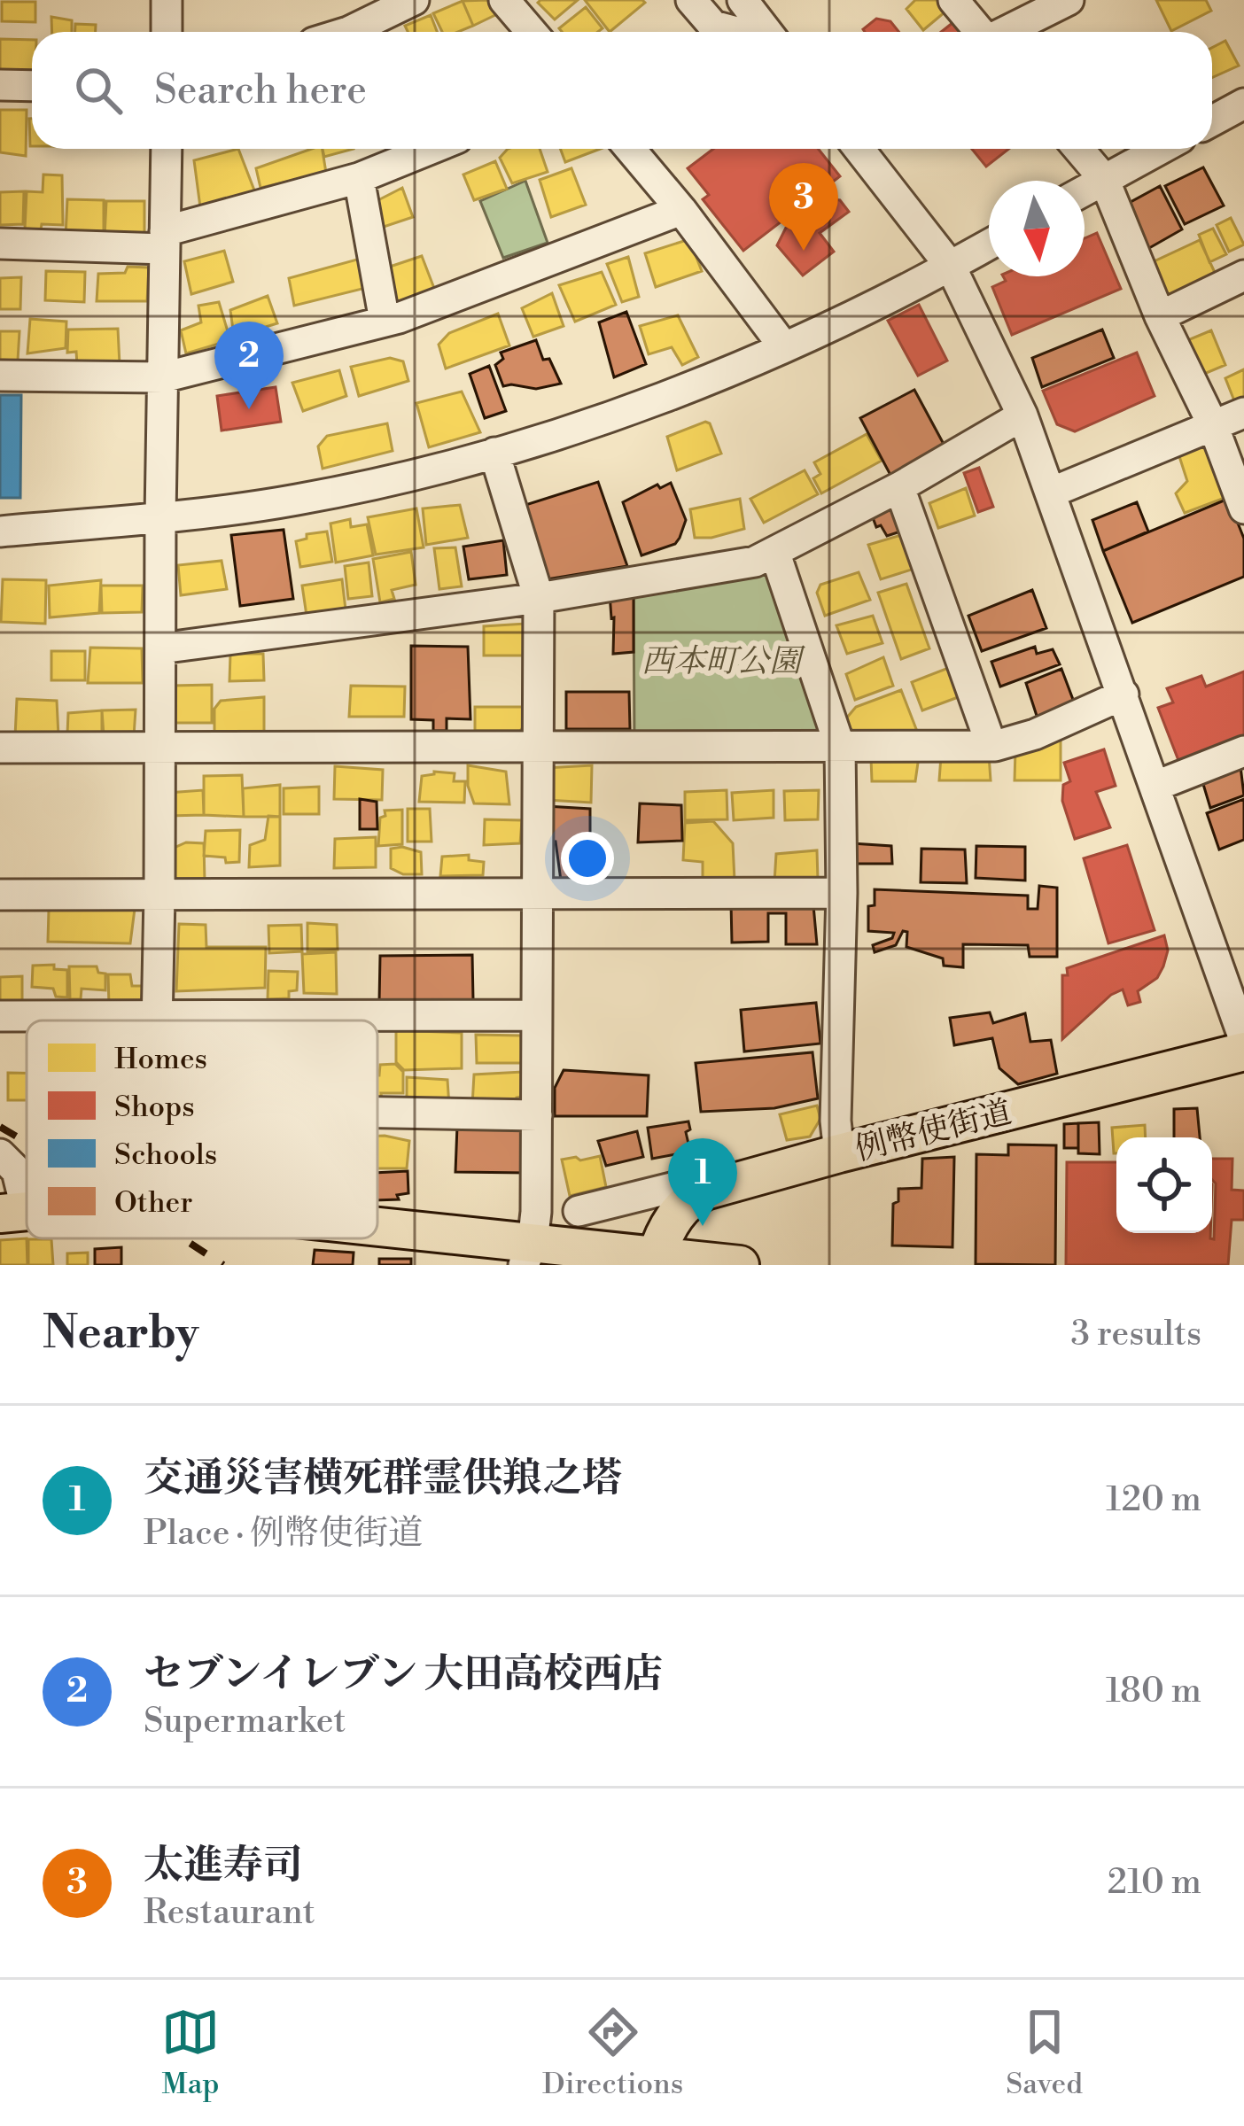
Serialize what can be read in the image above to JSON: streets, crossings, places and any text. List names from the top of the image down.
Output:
{
  "streets": {
    "main road": ["例幣使街道"]
  },
  "parks": ["西本町公園"],
  "legend": [
    "Homes",
    "Shops",
    "Schools",
    "Other"
  ],
  "north": "bottom",
  "page": {
    "search": "Search here",
    "pins": ["3", "2", "1"],
    "heading": ["Nearby", "3 results"],
    "list": [
      {
        "mark": "1",
        "name": "交通災害横死群霊供羪之塔",
        "note": "Place · 例幣使街道",
        "value": "120 m"
      },
      {
        "mark": "2",
        "name": "セブンイレブン 大田高校西店",
        "note": "Supermarket",
        "value": "180 m"
      },
      {
        "mark": "3",
        "name": "太進寿司",
        "note": "Restaurant",
        "value": "210 m"
      }
    ],
    "nav": ["Map", "Directions", "Saved"]
  }
}
